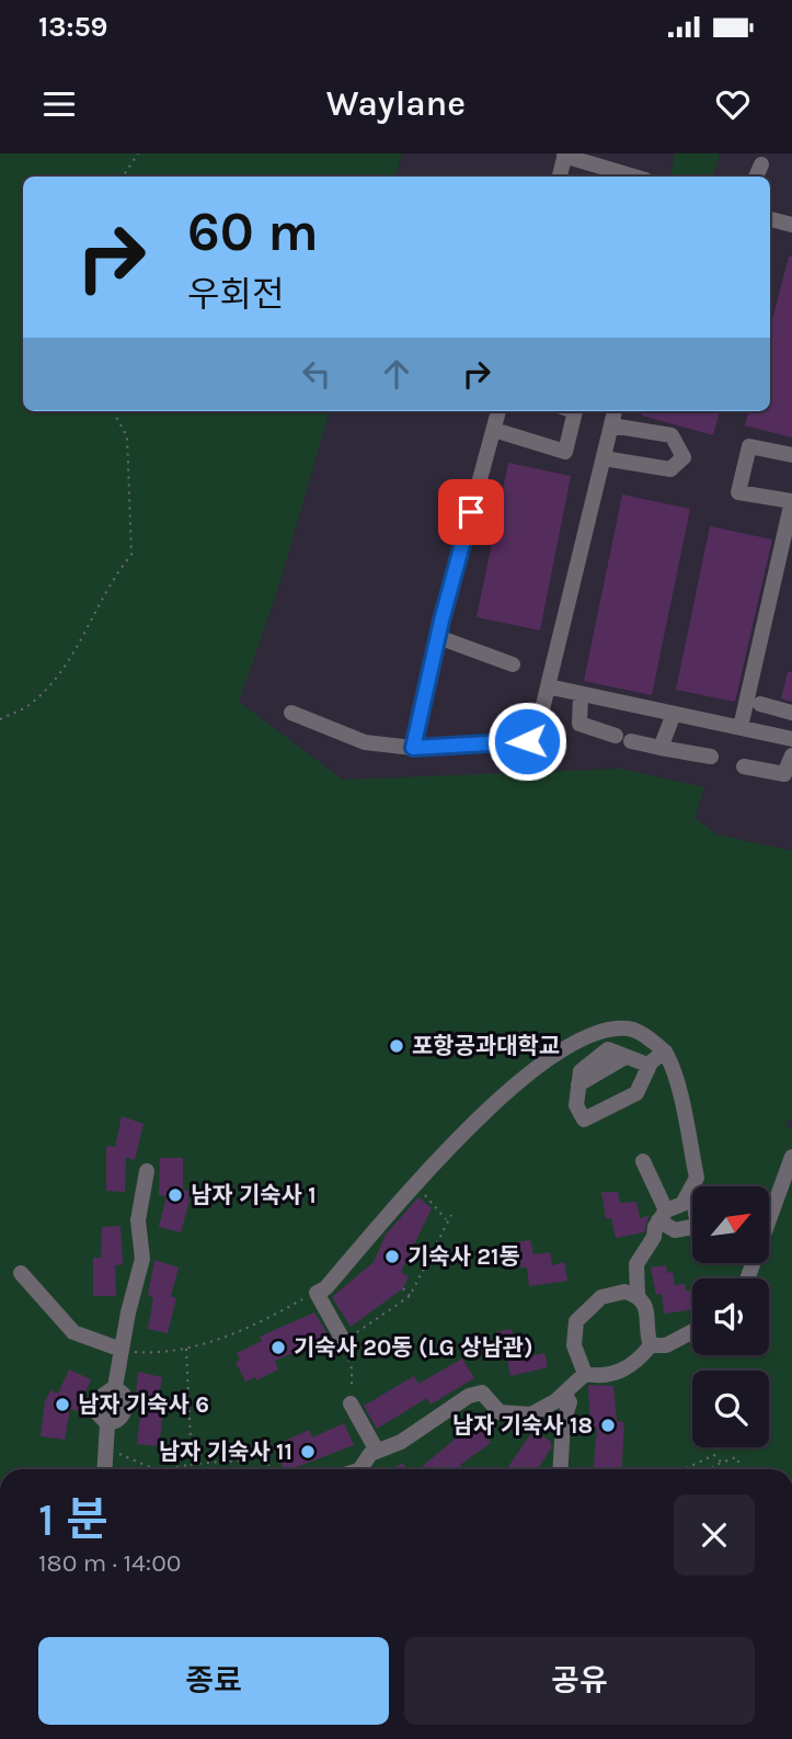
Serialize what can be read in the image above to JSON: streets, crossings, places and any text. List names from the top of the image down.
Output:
{
  "places": [
    "포항공과대학교",
    "남자 기숙사 1",
    "기숙사 21동",
    "기숙사 20동 (LG 상남관)",
    "남자 기숙사 6",
    "남자 기숙사 18",
    "남자 기숙사 11"
  ],
  "north": "top right",
  "page": {
    "status": "13:59",
    "header": "Waylane",
    "turn": ["60 m", "우회전"],
    "heading": ["1 분", "180 m · 14:00"],
    "buttons": ["종료", "공유"]
  }
}
